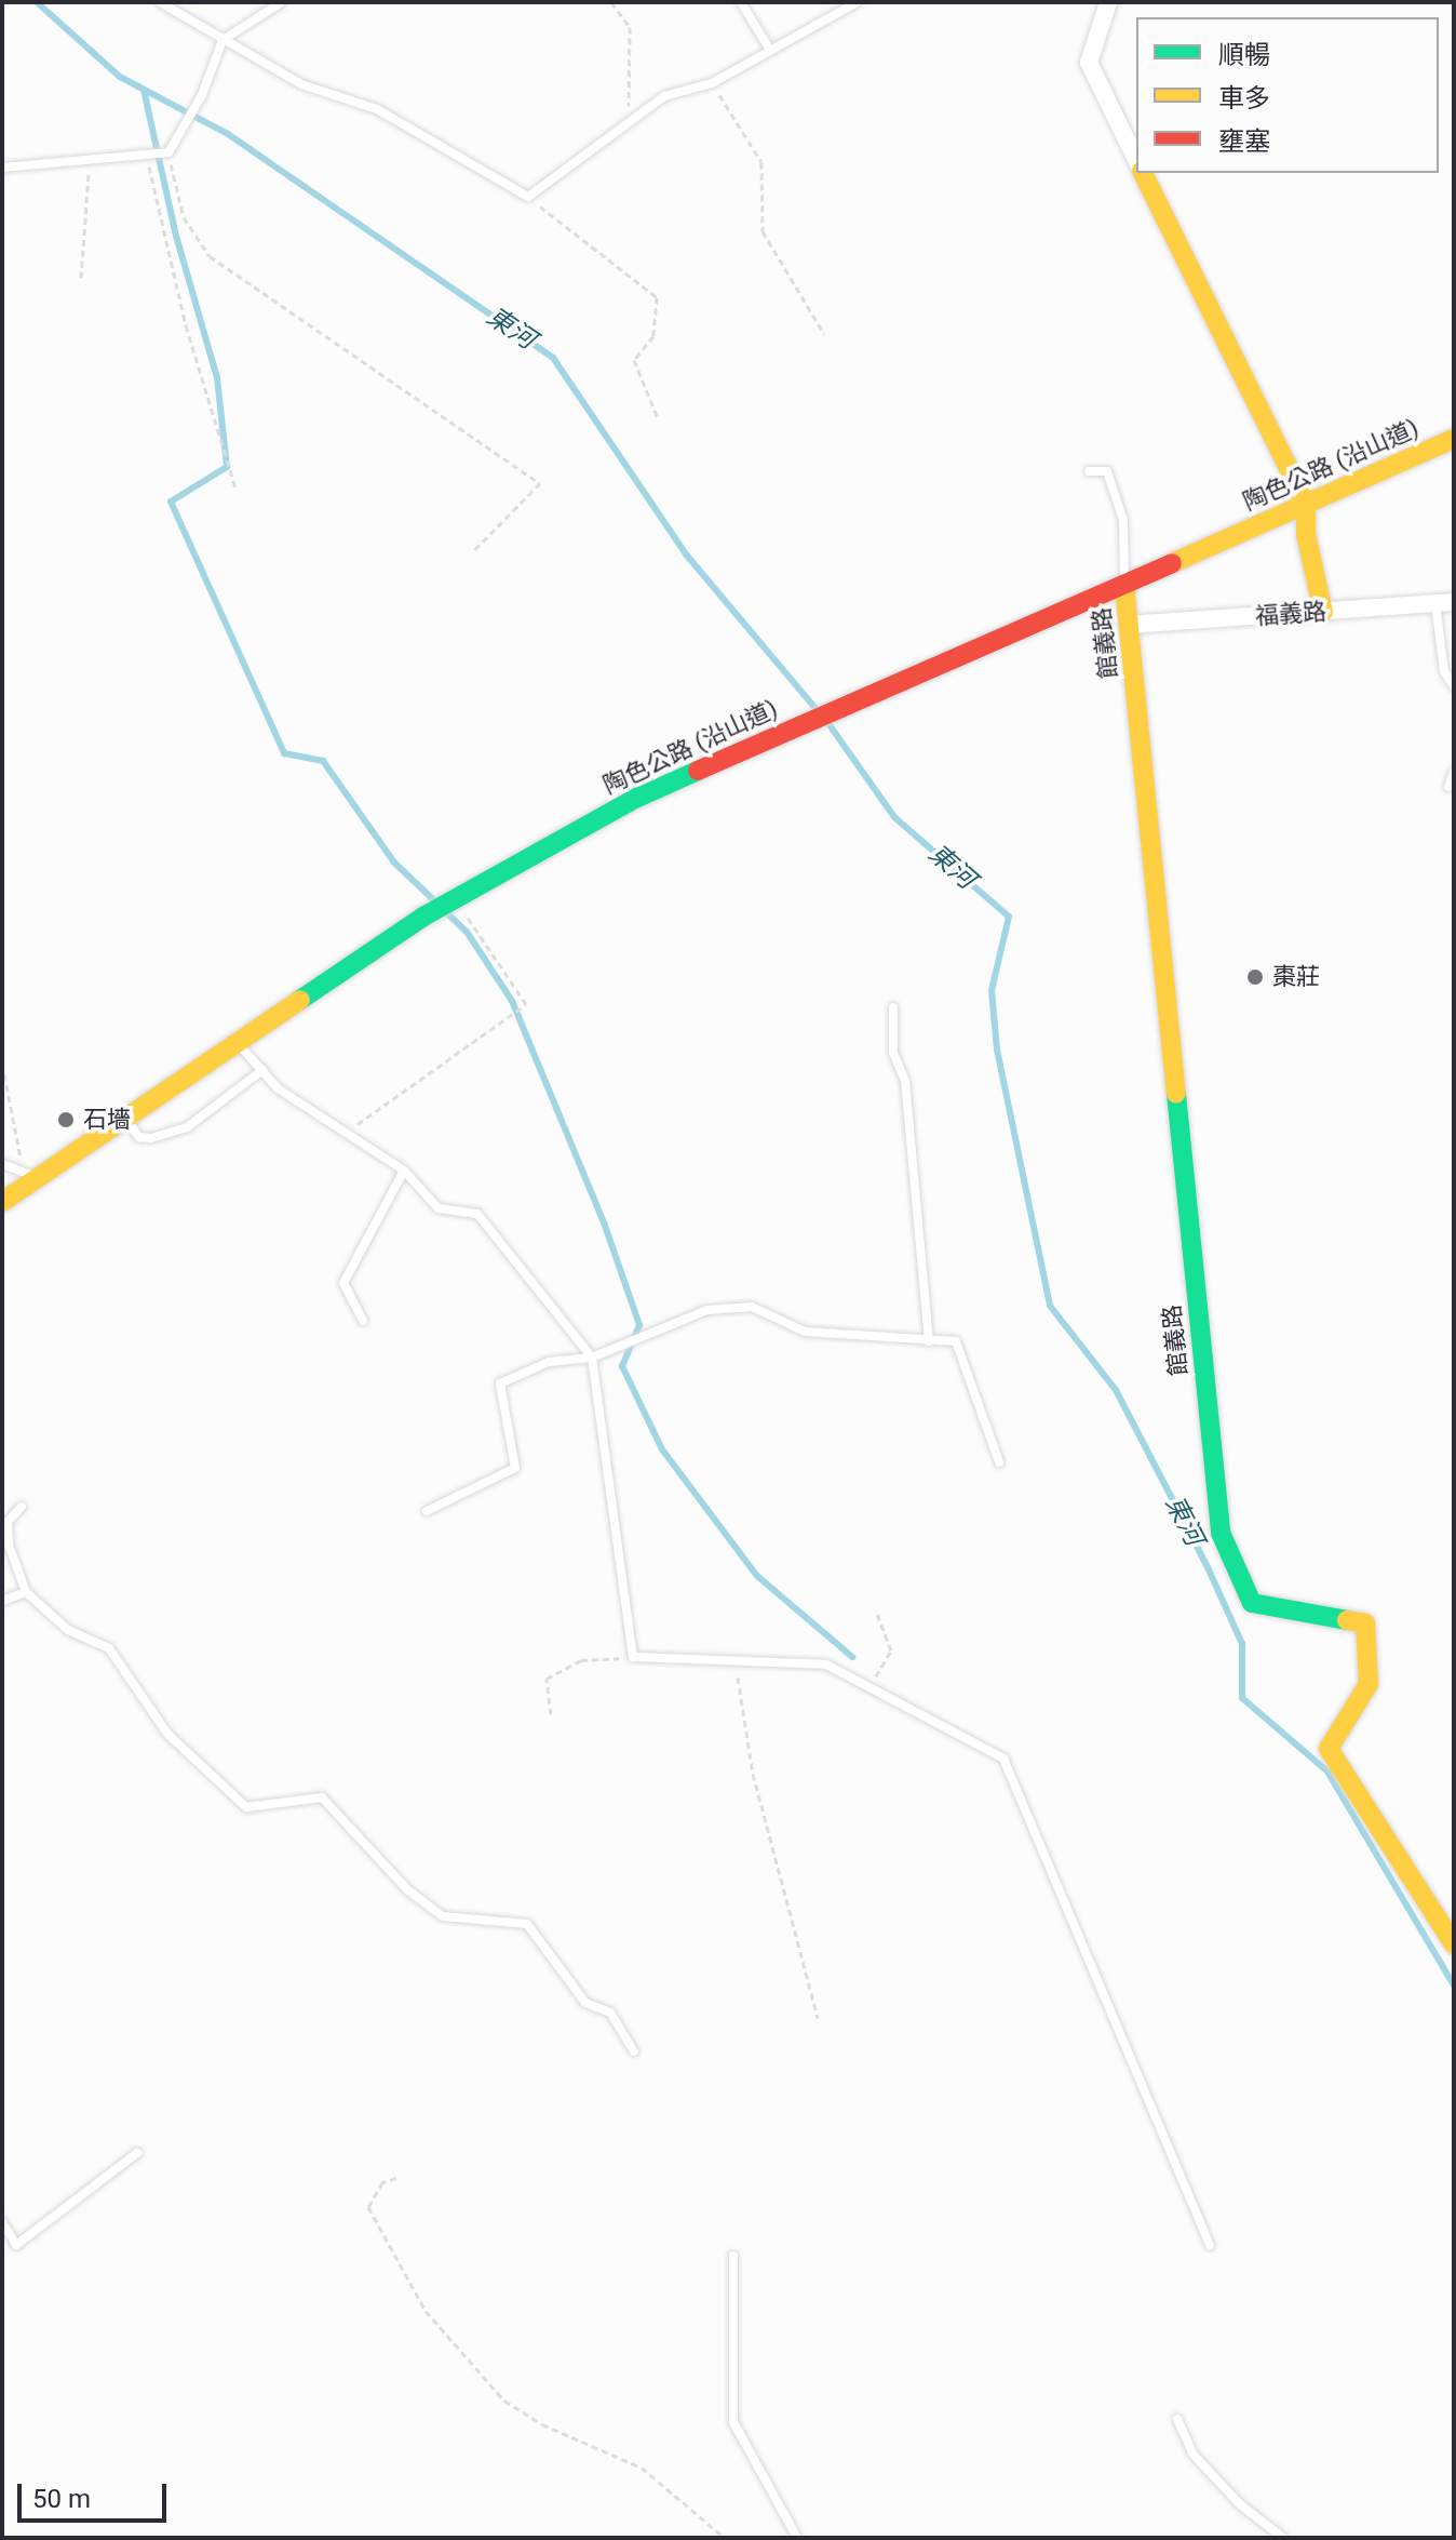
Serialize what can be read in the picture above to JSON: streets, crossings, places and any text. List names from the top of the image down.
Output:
{
  "streets": {
    "street": ["陶色公路 (沿山道)", "福義路", "館義路"]
  },
  "crossings": [
    ["陶色公路 (沿山道)", "館義路"],
    ["福義路", "館義路"]
  ],
  "water": ["東河"],
  "places": ["棗莊", "石墻"],
  "legend": ["順暢", "車多", "壅塞"],
  "scale_bar": "50 m"
}
